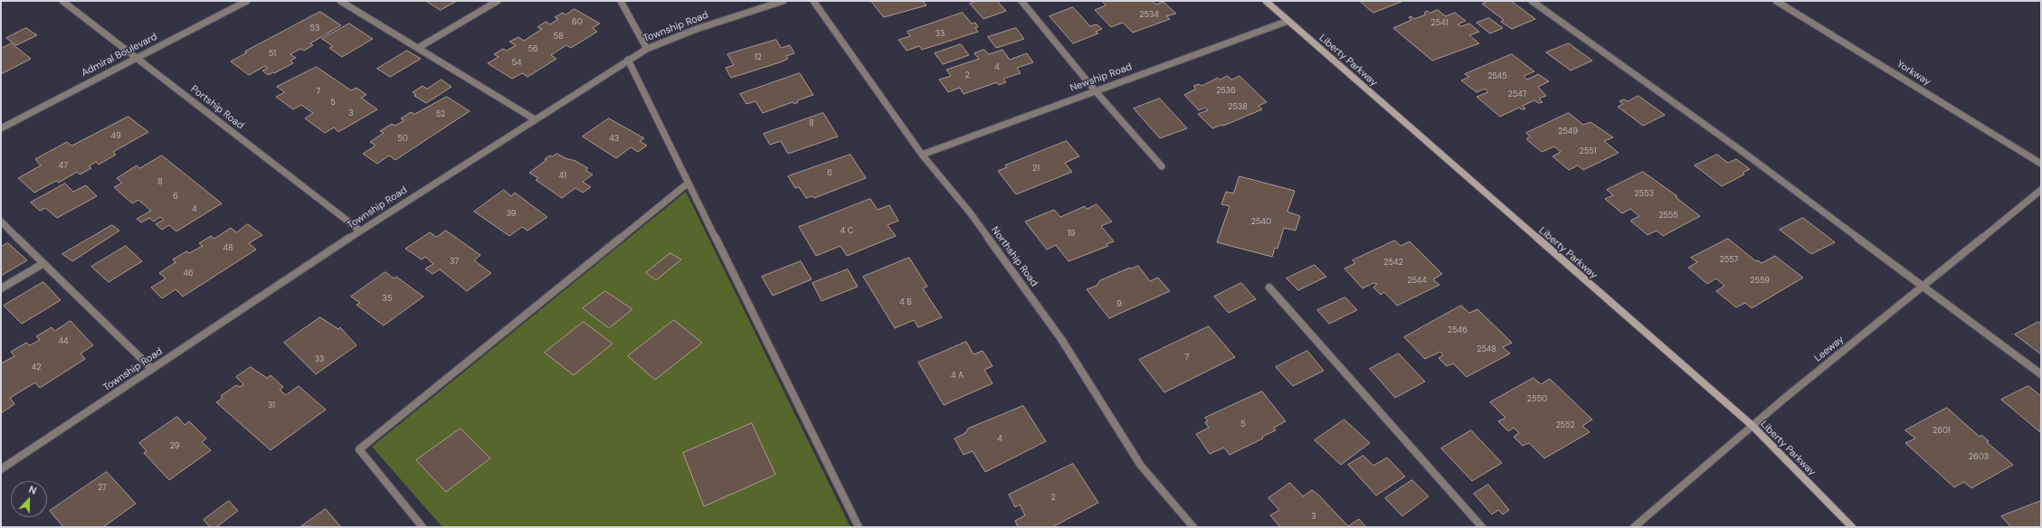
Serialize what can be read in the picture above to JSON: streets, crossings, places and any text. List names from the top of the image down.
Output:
{
  "streets": {
    "street": [
      "Township Road",
      "Admiral Boulevard",
      "Liberty Parkway",
      "Yorkway",
      "Newship Road",
      "Portship Road",
      "Northship Road",
      "Leeway"
    ]
  },
  "crossings": [
    ["Township Road", "Portship Road"],
    ["Admiral Boulevard", "Portship Road"],
    ["Liberty Parkway", "Newship Road"],
    ["Liberty Parkway", "Leeway"],
    ["Newship Road", "Northship Road"]
  ],
  "house_numbers": [
    "2534",
    "60",
    "2541",
    "53",
    "33",
    "58",
    "56",
    "51",
    "12",
    "54",
    "4",
    "2",
    "2545",
    "2536",
    "7",
    "2547",
    "5",
    "2538",
    "3",
    "52",
    "8",
    "2549",
    "49",
    "50",
    "43",
    "2551",
    "47",
    "21",
    "6",
    "41",
    "8",
    "2553",
    "6",
    "4",
    "39",
    "2555",
    "2540",
    "4 C",
    "19",
    "48",
    "2557",
    "37",
    "2542",
    "46",
    "2544",
    "2559",
    "35",
    "4 B",
    "9",
    "2546",
    "44",
    "2548",
    "7",
    "33",
    "42",
    "4 A",
    "2550",
    "31",
    "5",
    "2552",
    "2601",
    "4",
    "29",
    "2603",
    "27",
    "2",
    "3"
  ],
  "north": "top"
}
